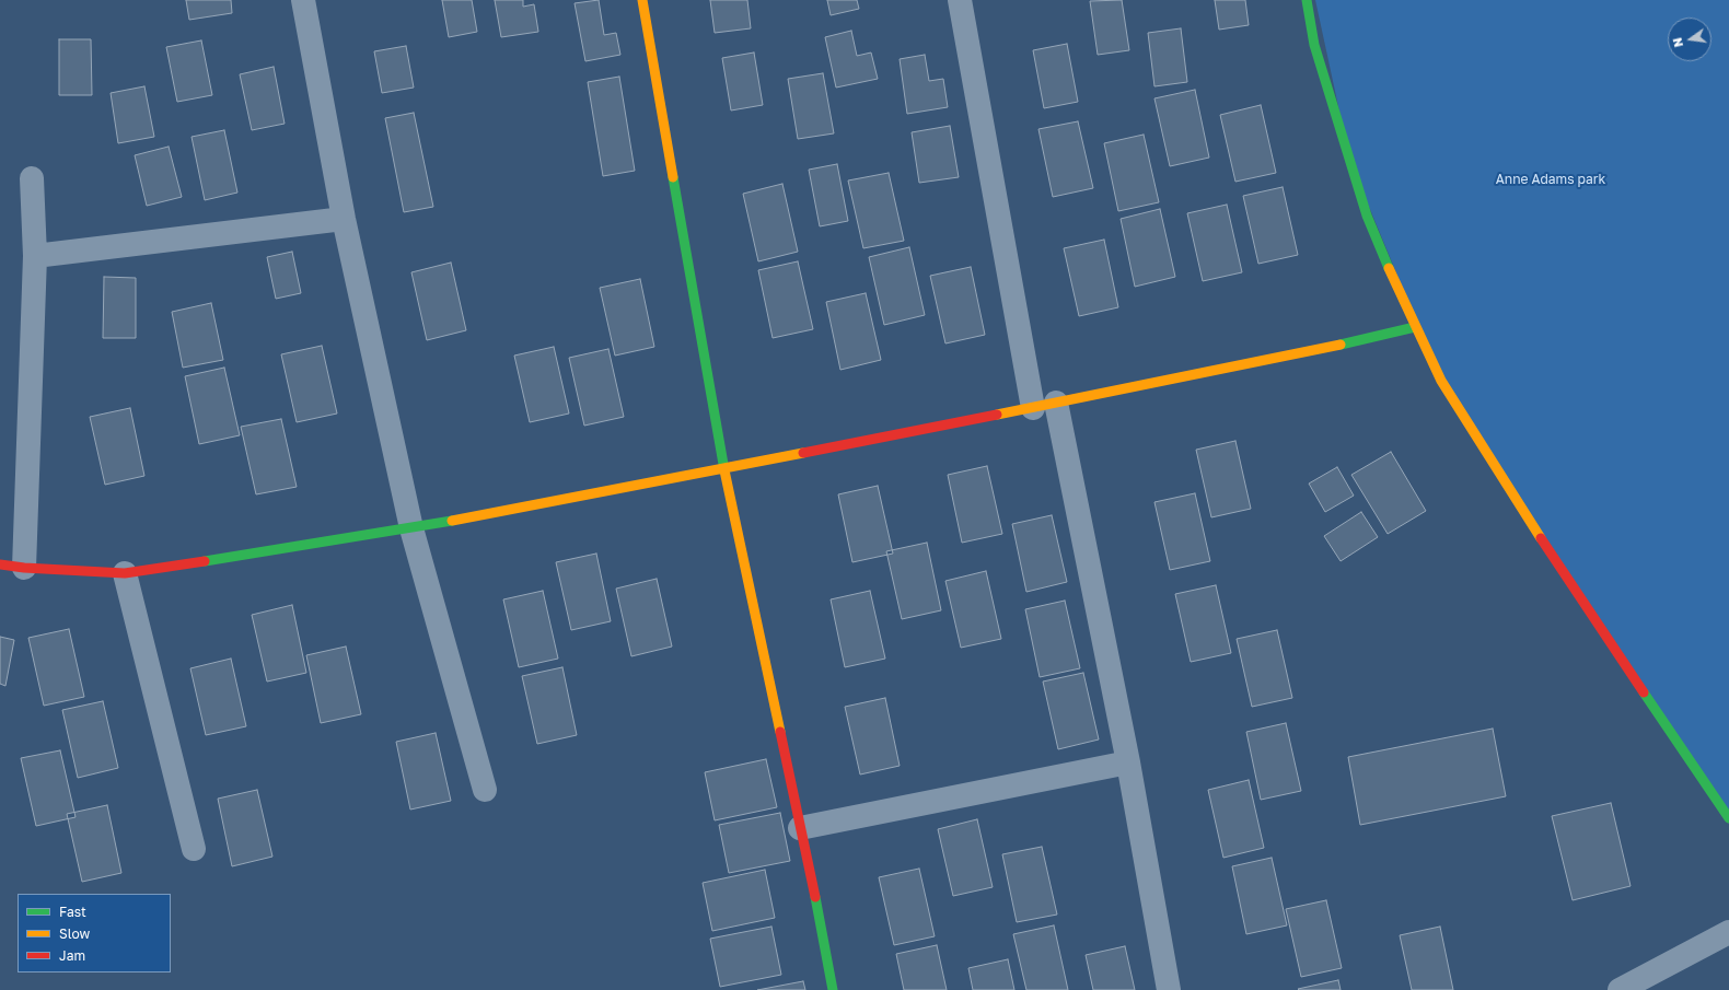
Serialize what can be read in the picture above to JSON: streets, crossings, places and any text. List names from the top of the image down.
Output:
{
  "parks": ["Anne Adams park"],
  "legend": ["Fast", "Slow", "Jam"],
  "north": "left"
}
